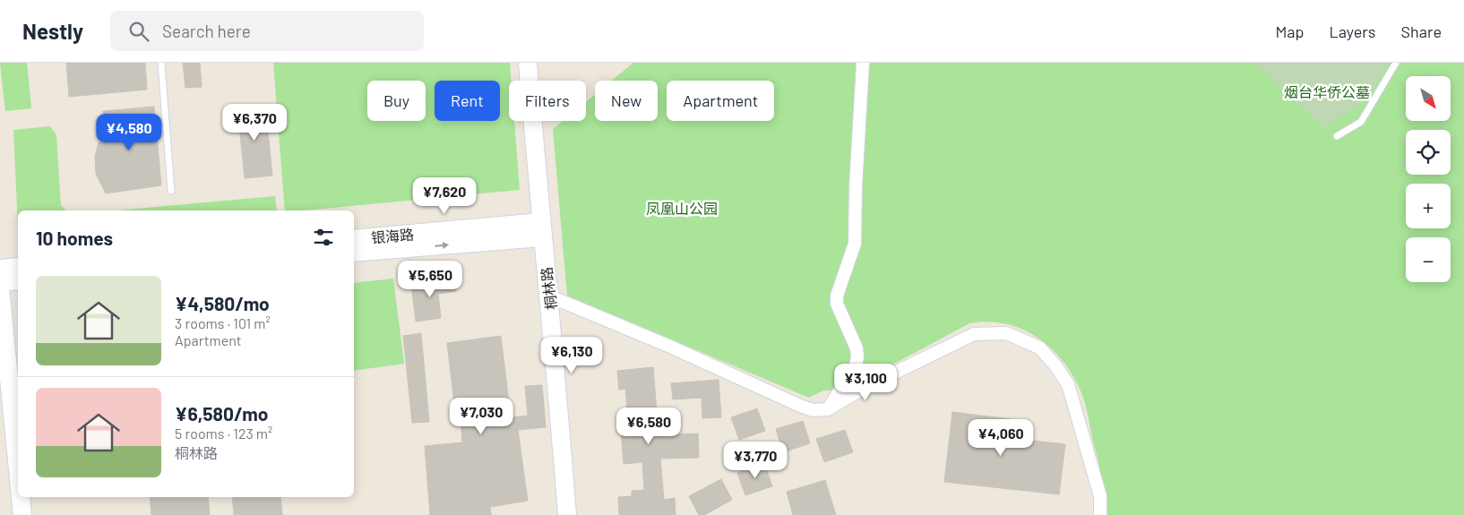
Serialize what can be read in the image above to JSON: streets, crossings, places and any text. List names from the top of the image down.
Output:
{
  "streets": {
    "street": ["银海路", "桐林路"]
  },
  "crossings": [
    ["银海路", "桐林路"]
  ],
  "parks": ["烟台华侨公墓", "凤凰山公园"],
  "north": "bottom right",
  "page": {
    "header": "Nestly",
    "search": "Search here",
    "nav": ["Map", "Layers", "Share"],
    "map_buttons": ["+", "−"],
    "chip": [
      "Buy",
      "Rent",
      "Filters",
      "New",
      "Apartment"
    ],
    "price": [
      "¥6,370",
      "¥4,580",
      "¥7,620",
      "¥5,650",
      "¥6,130",
      "¥3,100",
      "¥7,030",
      "¥6,580",
      "¥4,060",
      "¥3,770"
    ],
    "heading": "10 homes",
    "list": [
      {
        "name": "¥4,580/mo",
        "note": "3 rooms · 101 m² · Apartment"
      },
      {
        "name": "¥6,580/mo",
        "note": "5 rooms · 123 m² · 桐林路"
      }
    ]
  }
}
